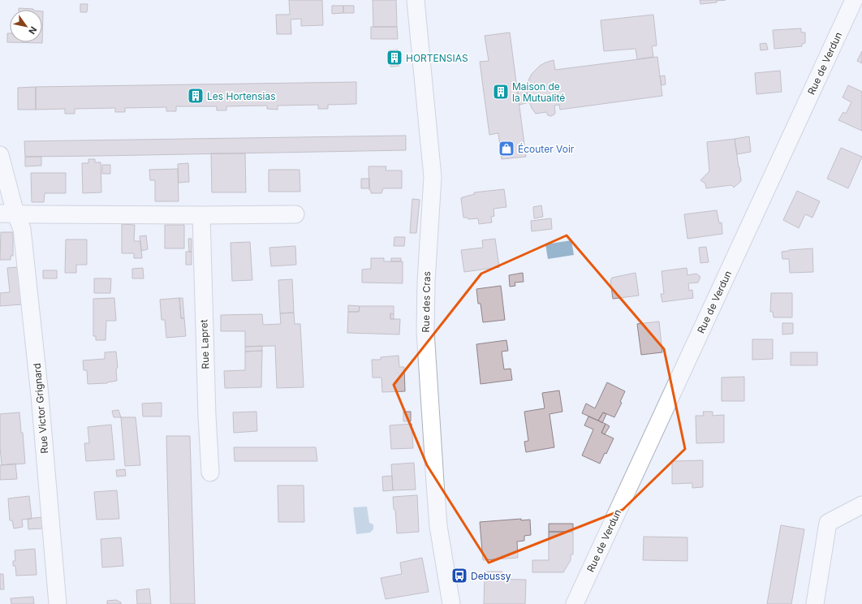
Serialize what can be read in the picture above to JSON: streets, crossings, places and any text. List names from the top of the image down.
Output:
{
  "streets": {
    "street": [
      "Rue de Verdun",
      "Rue des Cras",
      "Rue Lapret",
      "Rue Victor Grignard"
    ]
  },
  "places": {
    "building": ["HORTENSIAS", "Maison de la Mutualité", "Les Hortensias"],
    "shop": ["Écouter Voir"],
    "bus stop": ["Debussy"]
  },
  "north": "bottom right"
}
